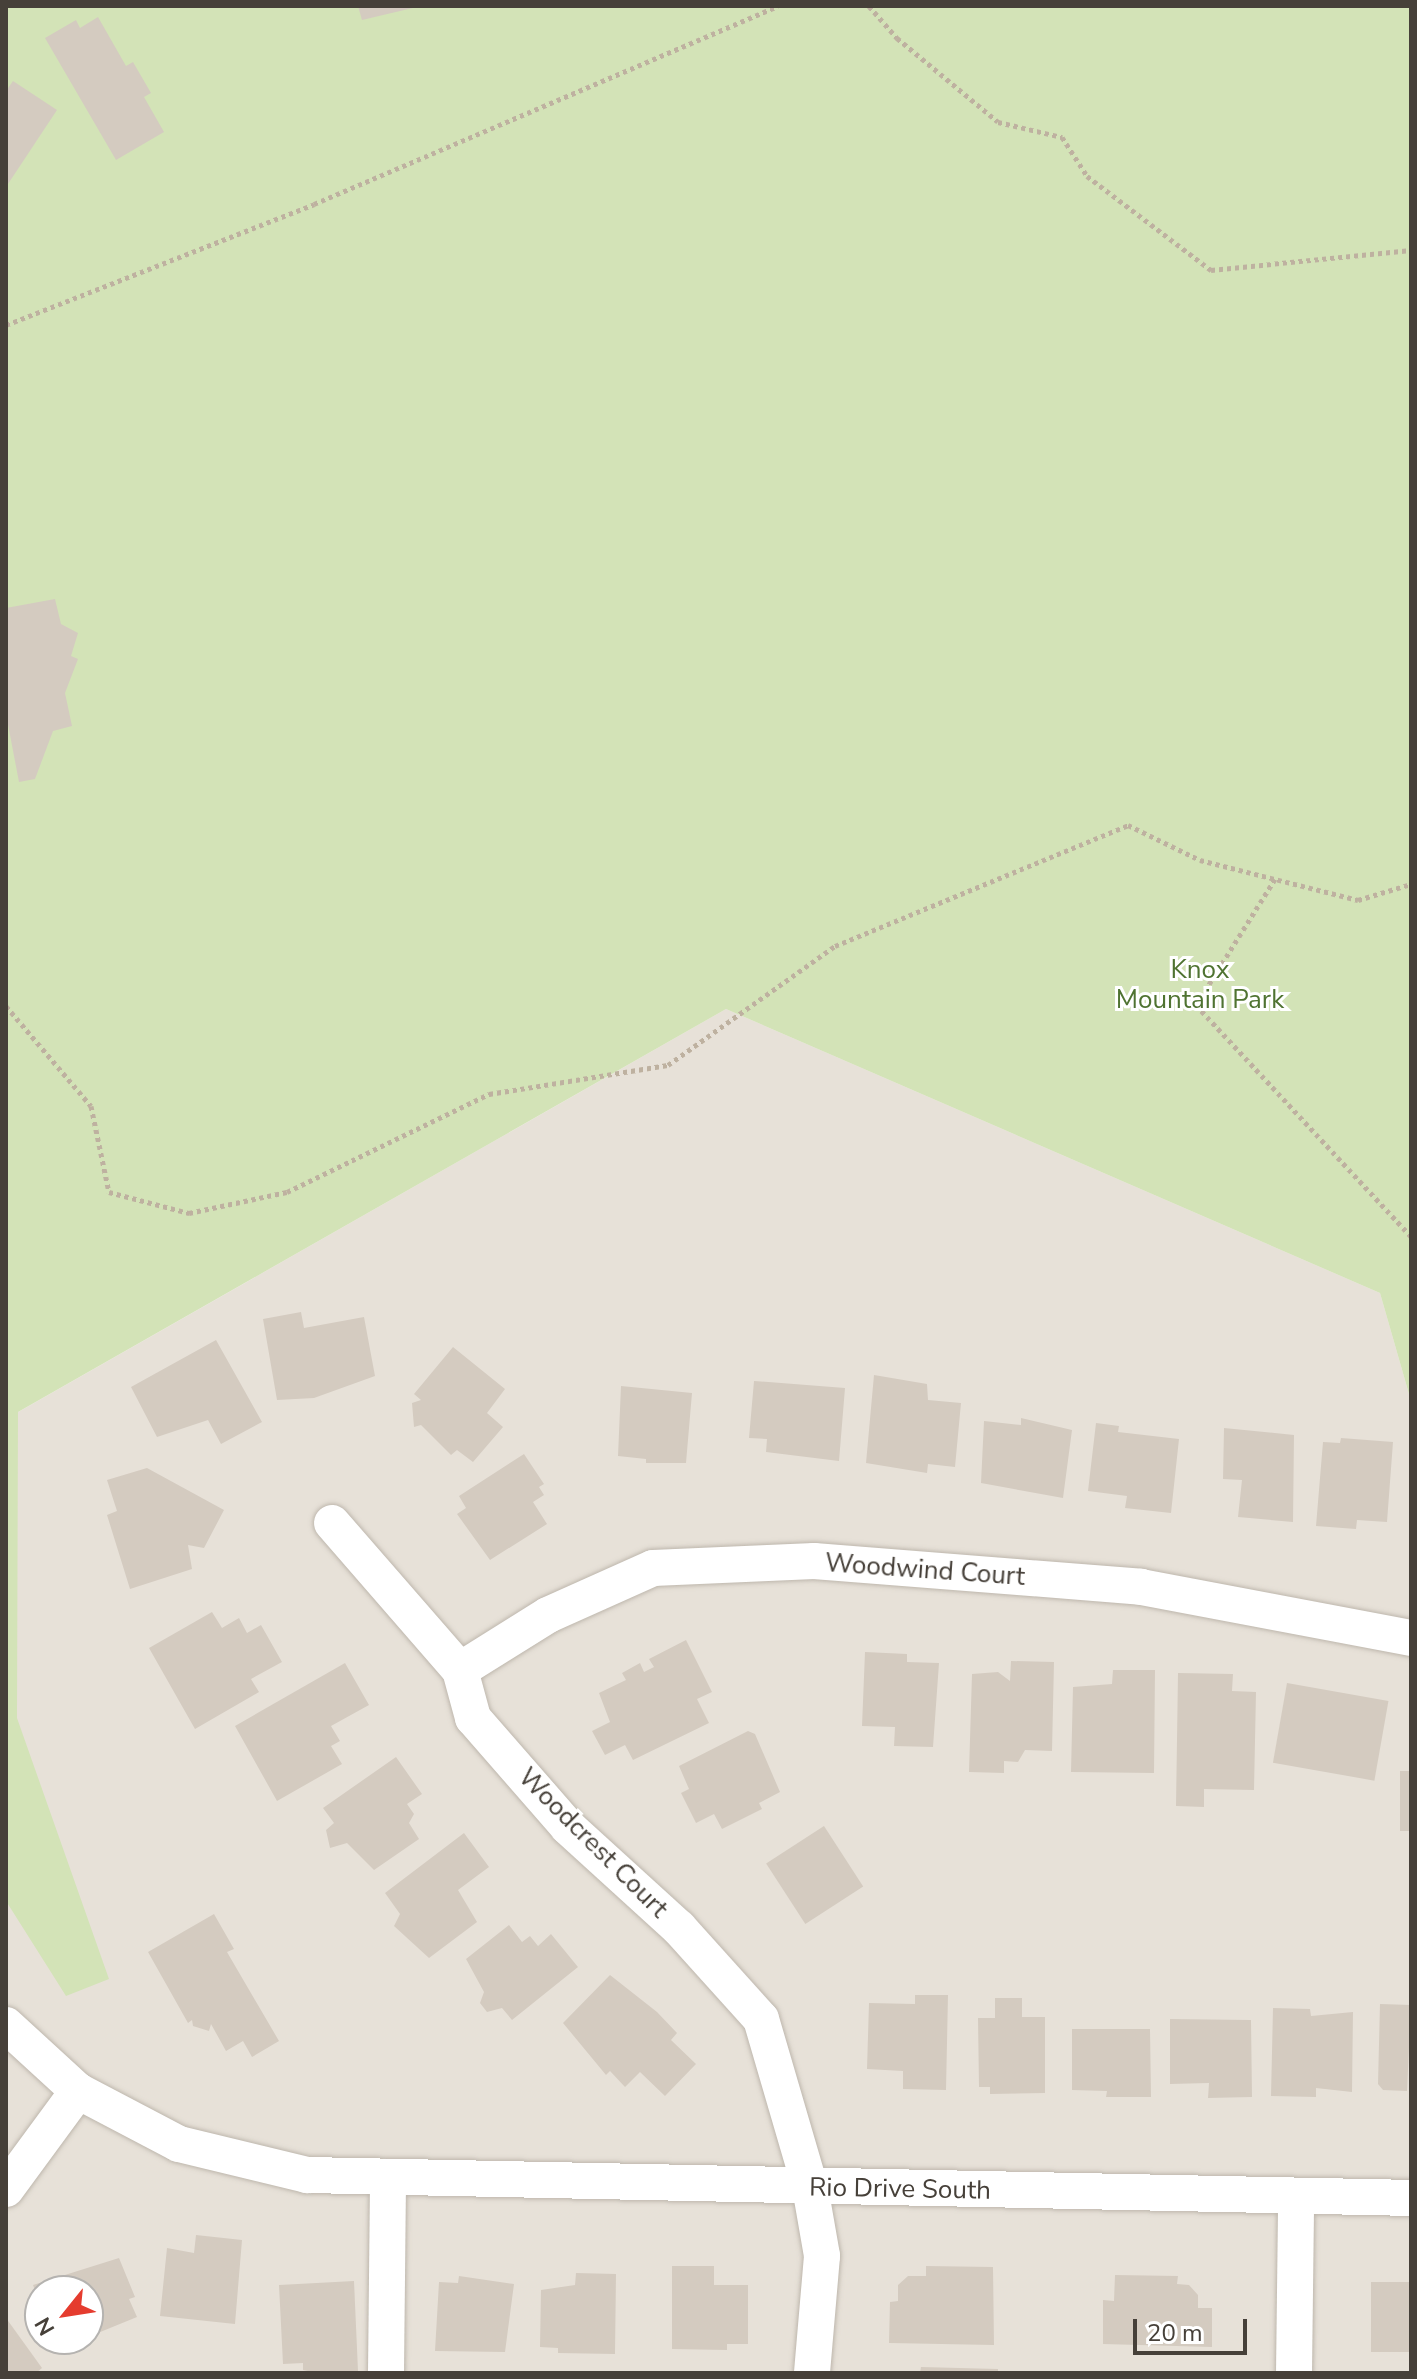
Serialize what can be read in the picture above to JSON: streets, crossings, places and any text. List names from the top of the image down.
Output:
{
  "streets": {
    "street": ["Woodwind Court", "Woodcrest Court", "Rio Drive South"]
  },
  "crossings": [
    ["Woodwind Court", "Woodcrest Court"],
    ["Woodcrest Court", "Rio Drive South"]
  ],
  "parks": ["Knox Mountain Park"],
  "scale_bar": "20 m",
  "north": "bottom left"
}
